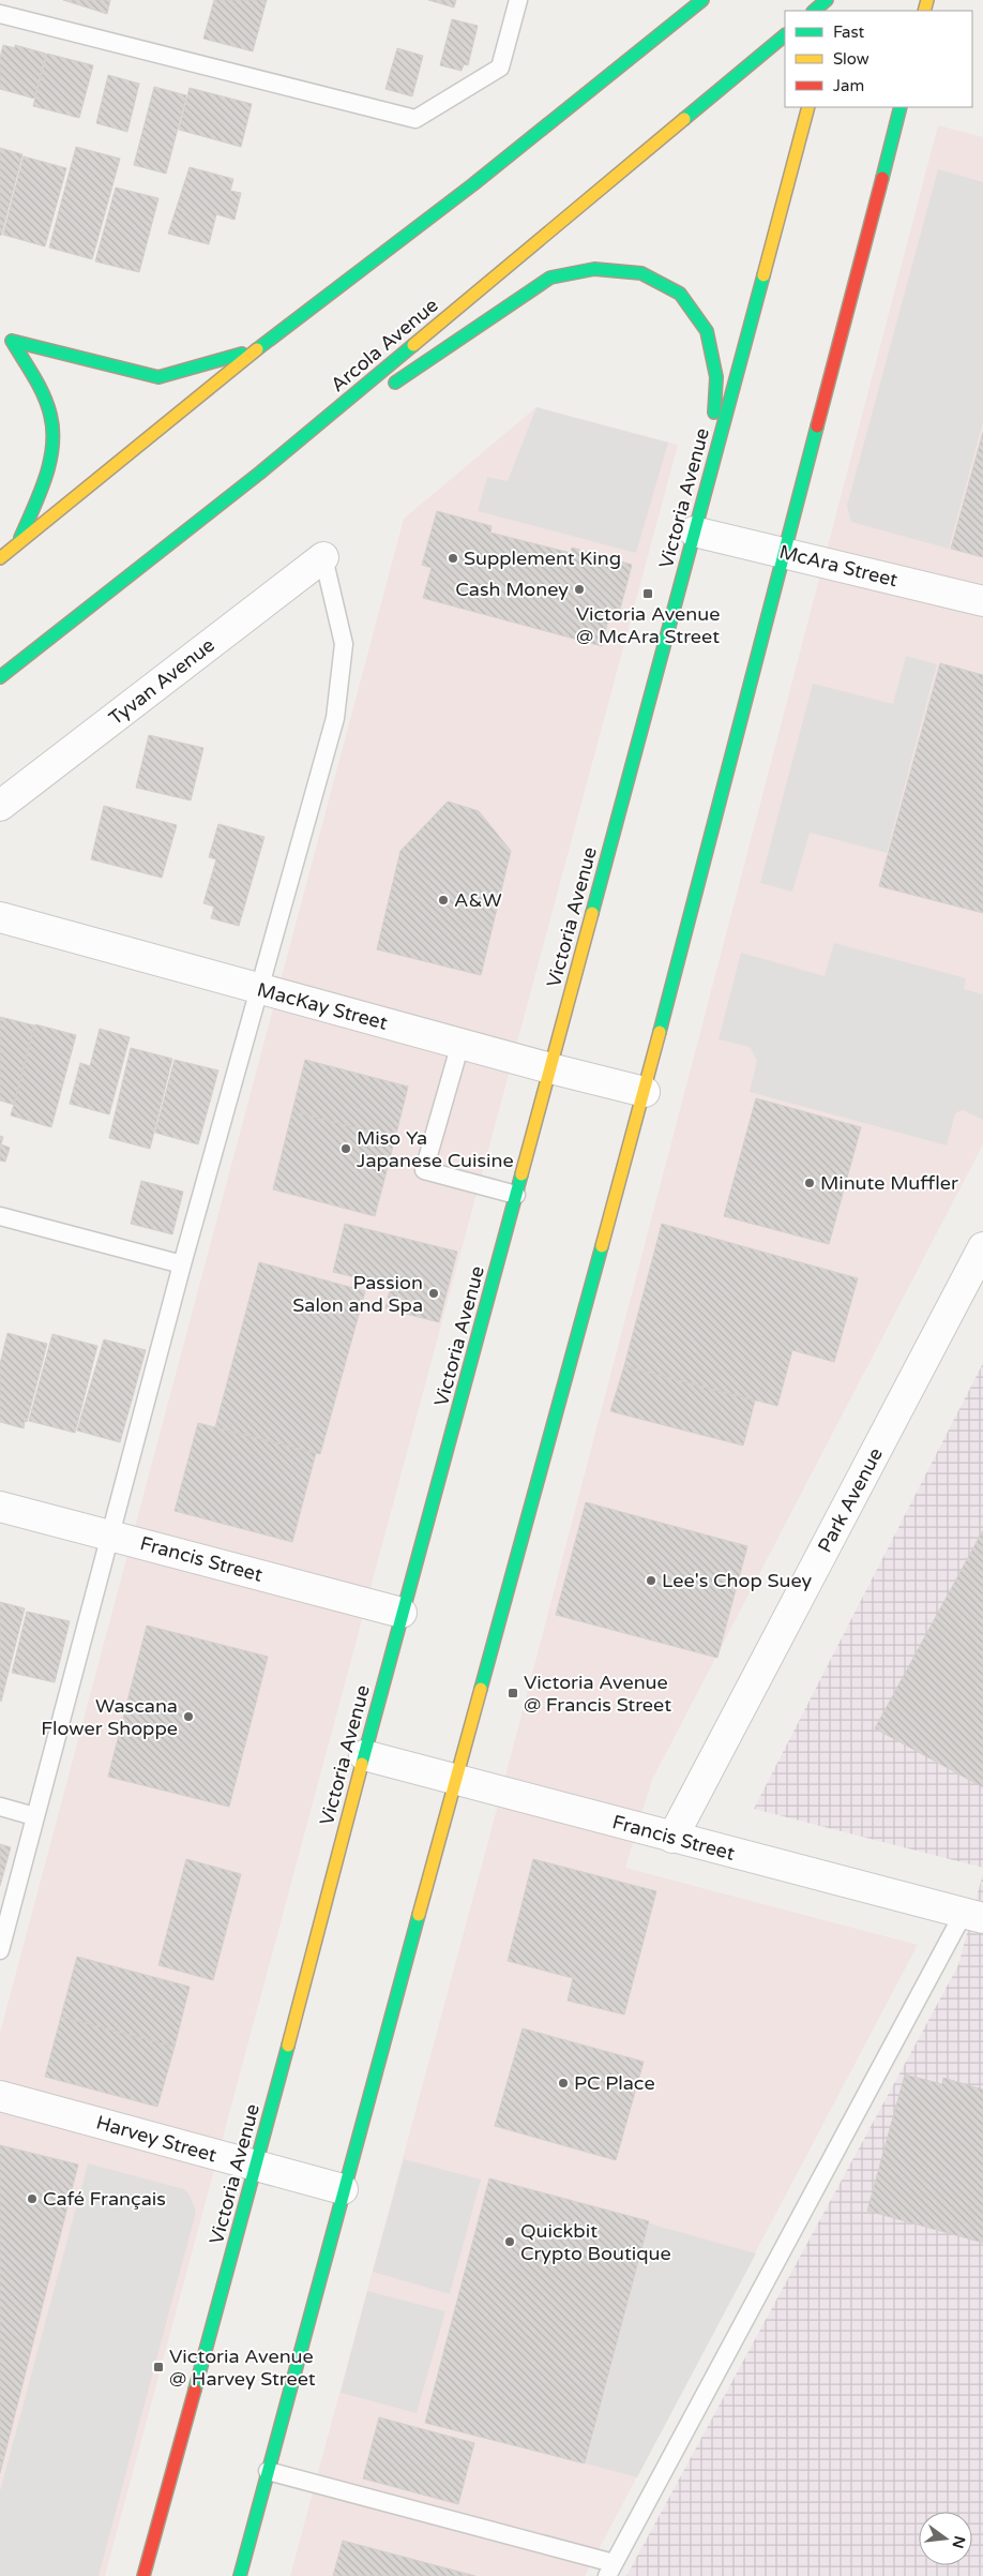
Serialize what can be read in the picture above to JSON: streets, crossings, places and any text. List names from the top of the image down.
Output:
{
  "streets": {
    "main road": ["Arcola Avenue", "Victoria Avenue"],
    "street": [
      "McAra Street",
      "Tyvan Avenue",
      "MacKay Street",
      "Park Avenue",
      "Francis Street",
      "Harvey Street"
    ]
  },
  "crossings": [
    ["Victoria Avenue", "McAra Street"],
    ["Victoria Avenue", "MacKay Street"],
    ["Victoria Avenue", "Francis Street"],
    ["Victoria Avenue", "Harvey Street"],
    ["Park Avenue", "Francis Street"]
  ],
  "places": {
    "other": [
      "Supplement King",
      "Cash Money",
      "A&W",
      "Miso Ya Japanese Cuisine",
      "Minute Muffler",
      "Passion Salon and Spa",
      "Lee's Chop Suey",
      "Wascana Flower Shoppe",
      "PC Place",
      "Café Français",
      "Quickbit Crypto Boutique"
    ],
    "transit": ["Victoria Avenue @ McAra Street", "Victoria Avenue @ Francis Street", "Victoria Avenue @ Harvey Street"]
  },
  "legend": ["Fast", "Slow", "Jam"],
  "north": "right"
}
